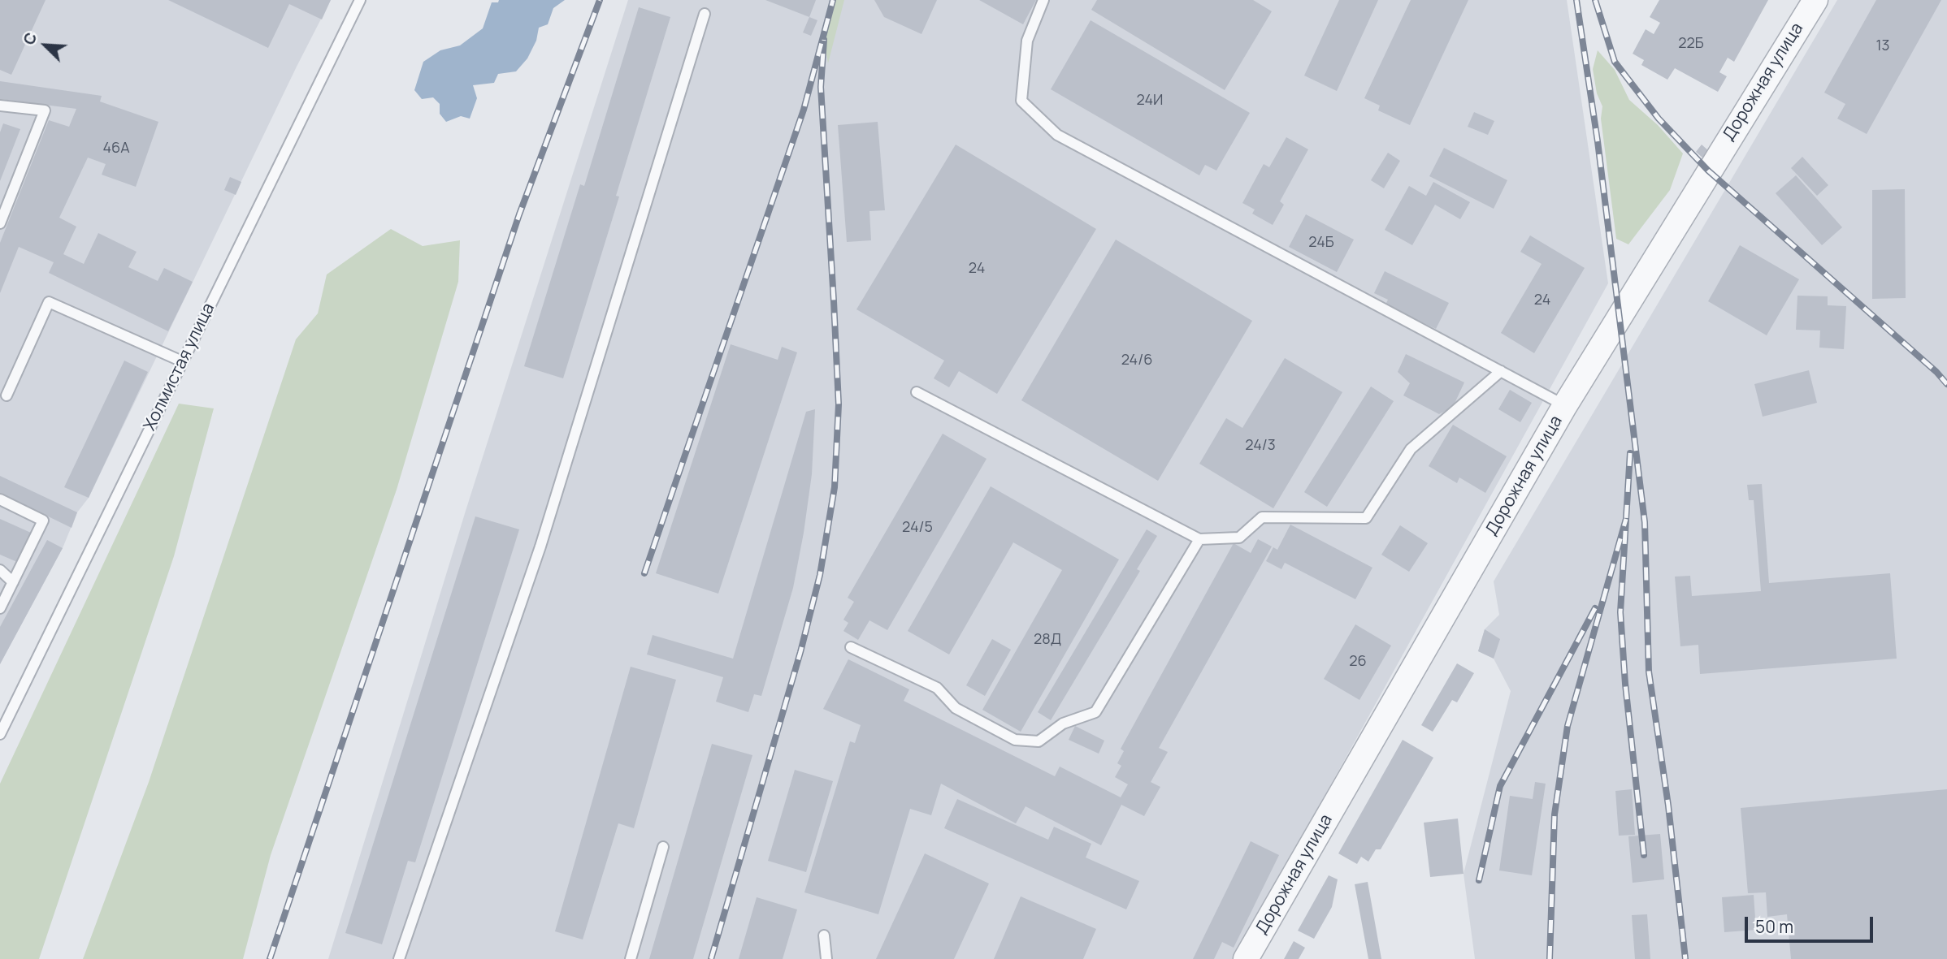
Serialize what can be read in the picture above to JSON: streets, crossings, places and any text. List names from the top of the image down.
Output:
{
  "streets": {
    "street": ["Дорожная улица"],
    "lane": ["Холмистая улица"]
  },
  "house_numbers": [
    "22Б",
    "13",
    "24И",
    "46А",
    "24Б",
    "24",
    "24",
    "24/6",
    "24/3",
    "24/5",
    "28Д",
    "26"
  ],
  "scale_bar": "50 m",
  "north": "top left"
}
